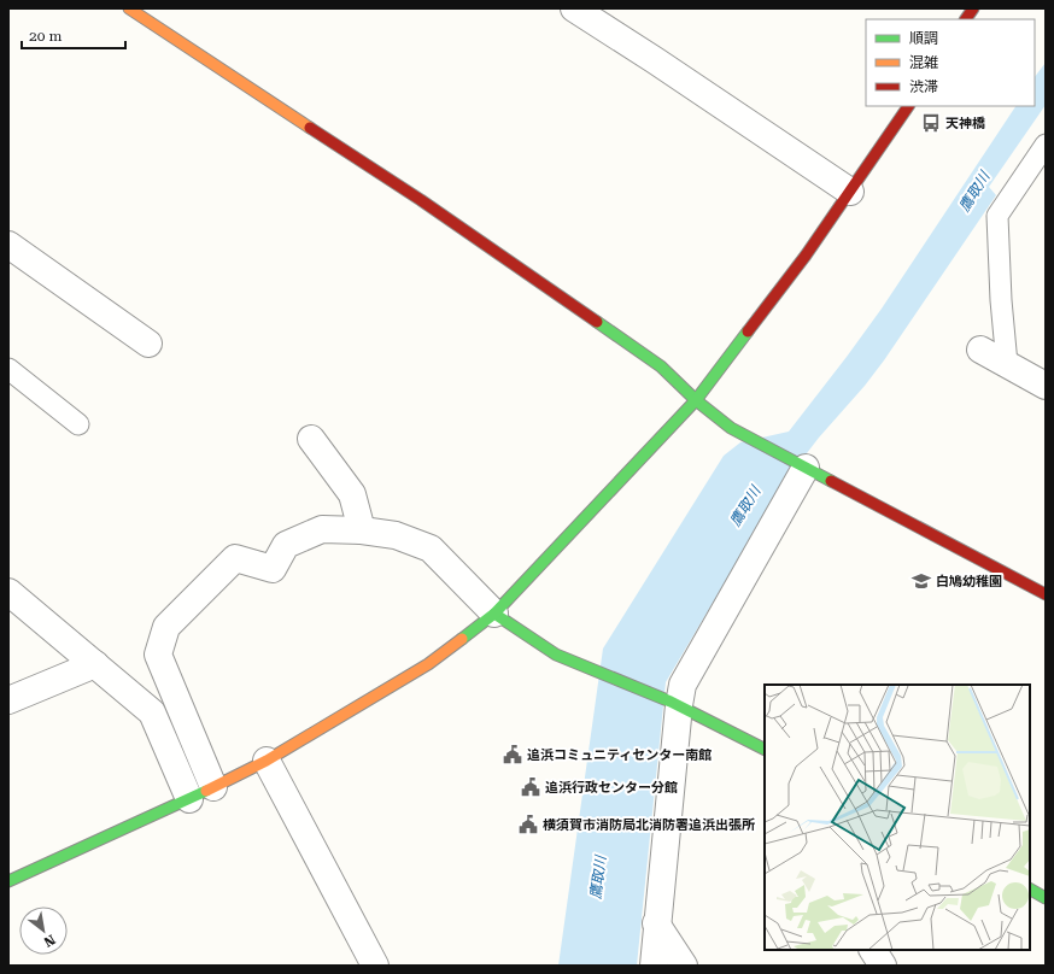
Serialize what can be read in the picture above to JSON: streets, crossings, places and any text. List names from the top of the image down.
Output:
{
  "water": ["鷹取川"],
  "places": {
    "bus stop": ["天神橋"],
    "school or university": ["白鳩幼稚園"],
    "public building": ["追浜コミュニティセンター南館", "追浜行政センター分館", "横須賀市消防局北消防署追浜出張所"]
  },
  "legend": ["順調", "混雑", "渋滞"],
  "scale_bar": "20 m",
  "north": "bottom right"
}
